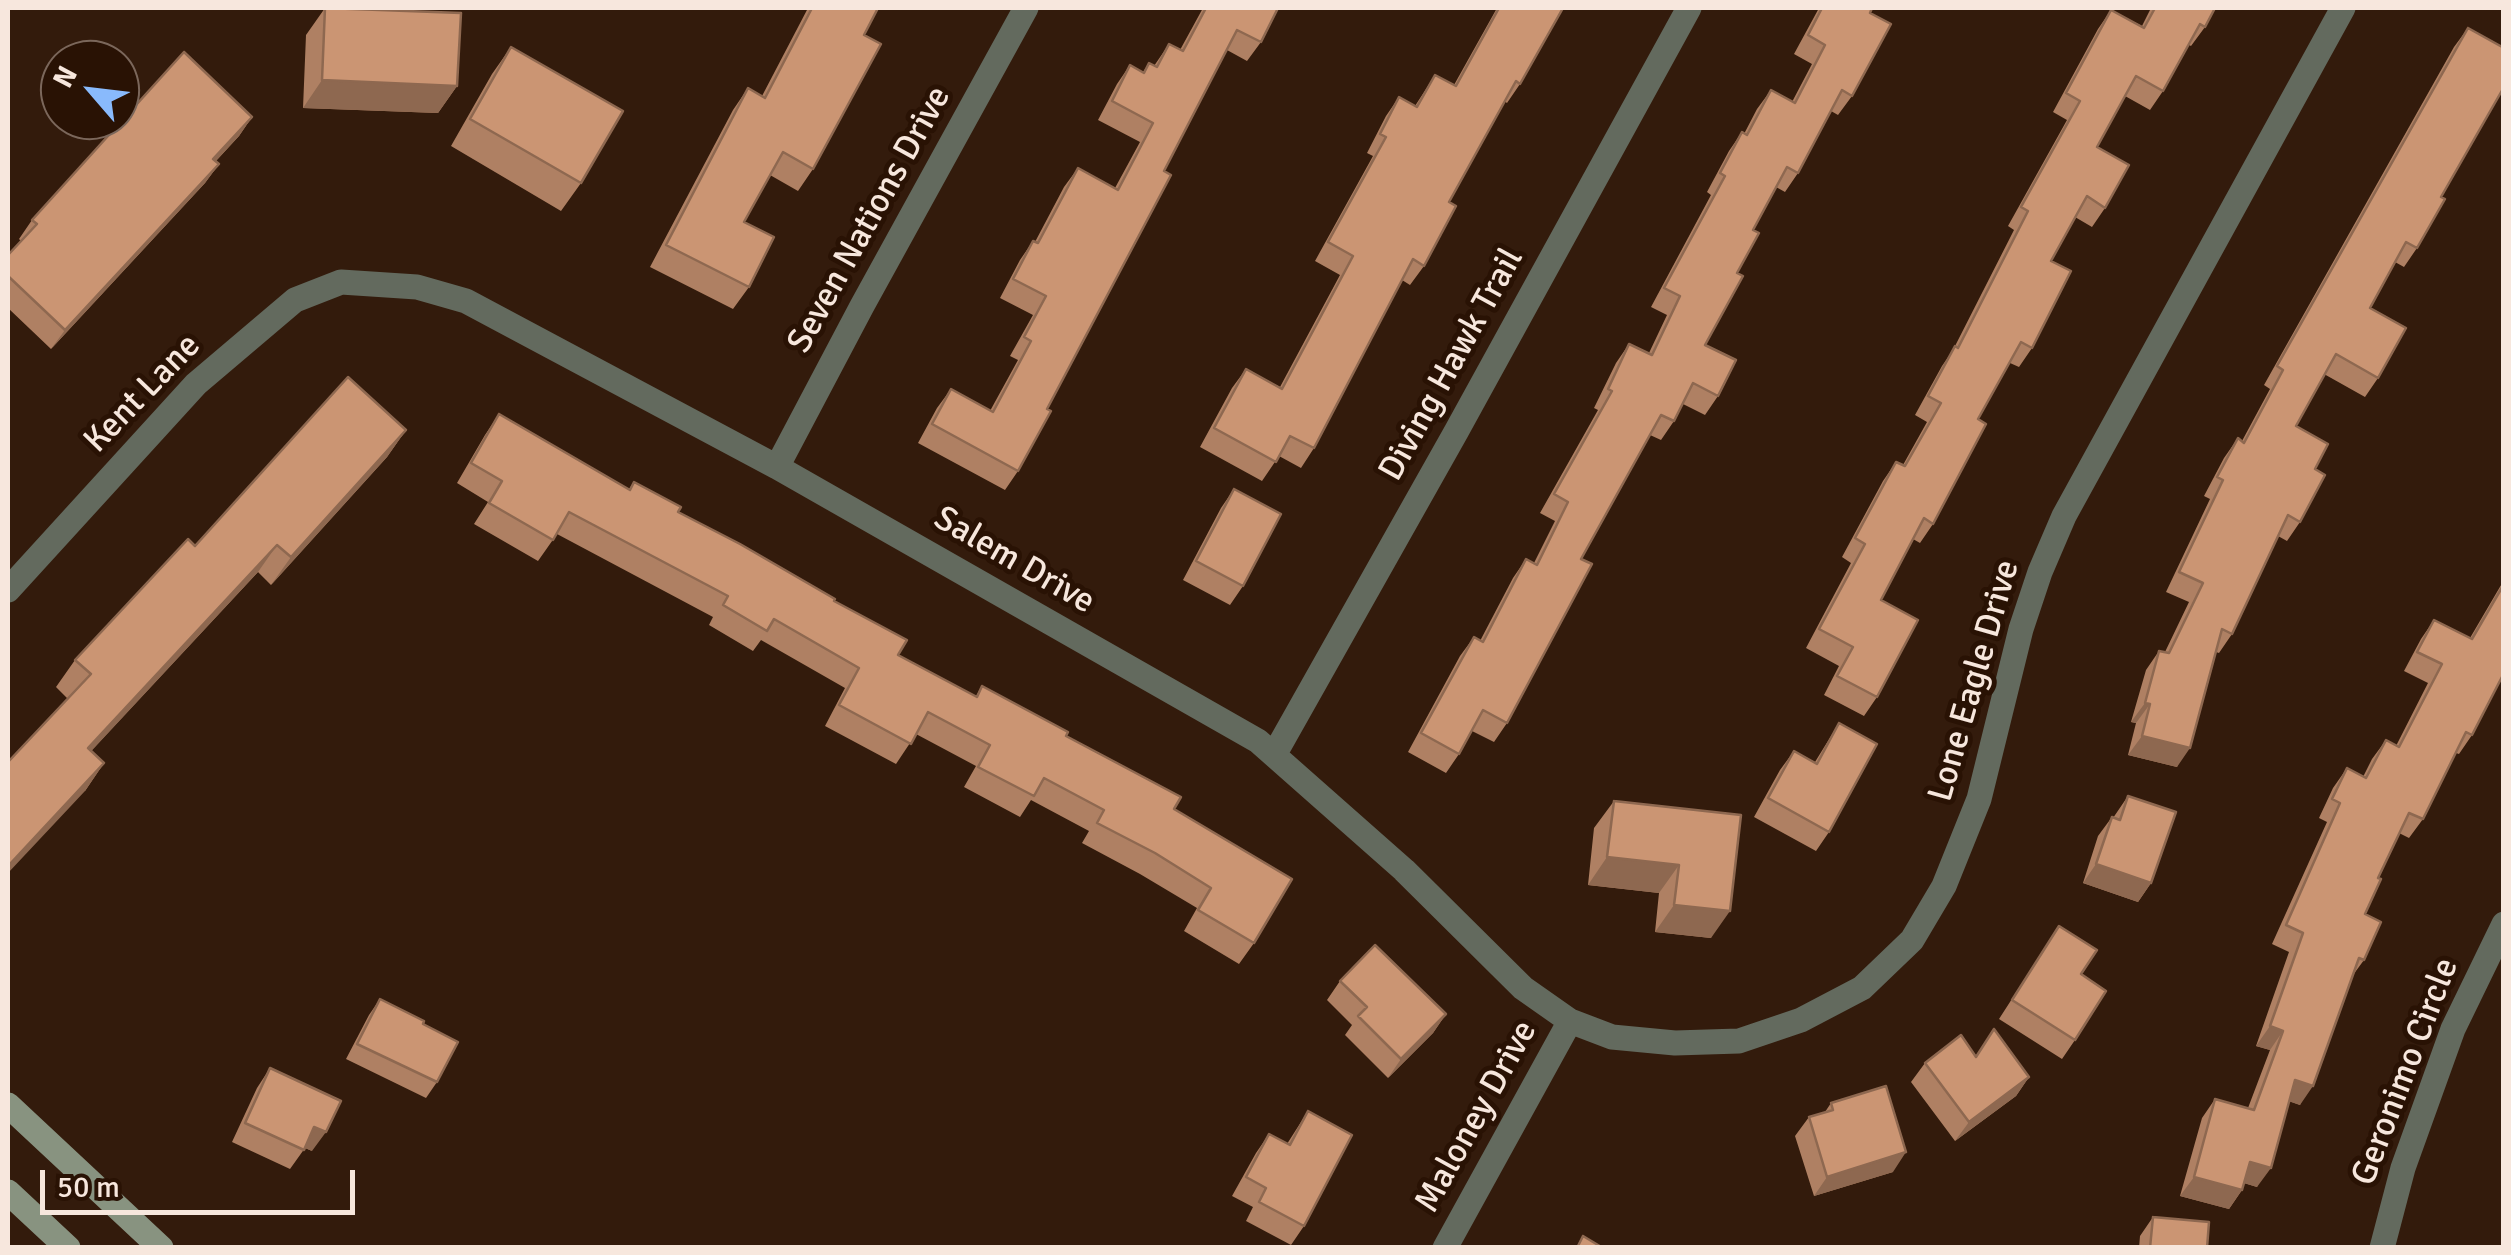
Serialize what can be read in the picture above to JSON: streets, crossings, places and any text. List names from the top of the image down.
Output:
{
  "streets": {
    "street": [
      "Seven Nations Drive",
      "Diving Hawk Trail",
      "Kent Lane",
      "Salem Drive",
      "Lone Eagle Drive",
      "Geronimo Circle",
      "Maloney Drive"
    ]
  },
  "crossings": [
    ["Seven Nations Drive", "Salem Drive"],
    ["Diving Hawk Trail", "Salem Drive"],
    ["Kent Lane", "Salem Drive"],
    ["Salem Drive", "Lone Eagle Drive"],
    ["Salem Drive", "Maloney Drive"],
    ["Lone Eagle Drive", "Maloney Drive"]
  ],
  "scale_bar": "50 m",
  "north": "top left"
}
